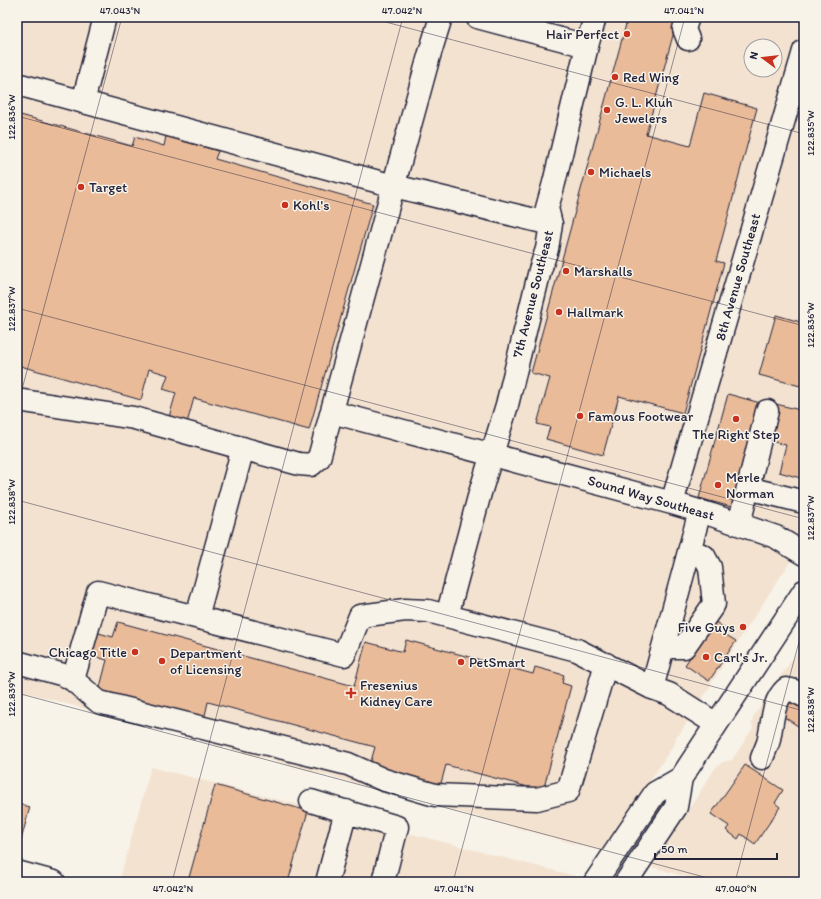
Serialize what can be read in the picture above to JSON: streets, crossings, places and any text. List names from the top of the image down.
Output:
{
  "streets": {
    "street": ["8th Avenue Southeast", "7th Avenue Southeast", "Sound Way Southeast"]
  },
  "crossings": [
    ["8th Avenue Southeast", "Sound Way Southeast"],
    ["7th Avenue Southeast", "Sound Way Southeast"]
  ],
  "places": {
    "other": [
      "Hair Perfect",
      "Red Wing",
      "G. L. Kluh Jewelers",
      "Michaels",
      "Target",
      "Kohl's",
      "Marshalls",
      "Hallmark",
      "Famous Footwear",
      "The Right Step",
      "Merle Norman",
      "Five Guys",
      "Chicago Title",
      "Carl's Jr.",
      "Department of Licensing",
      "PetSmart"
    ],
    "health": ["Fresenius Kidney Care"]
  },
  "scale_bar": "50 m",
  "north": "left",
  "coordinates": [
    "47.043°N",
    "47.042°N",
    "47.041°N",
    "122.836°W",
    "122.835°W",
    "122.837°W",
    "122.838°W",
    "122.839°W",
    "47.040°N"
  ]
}
